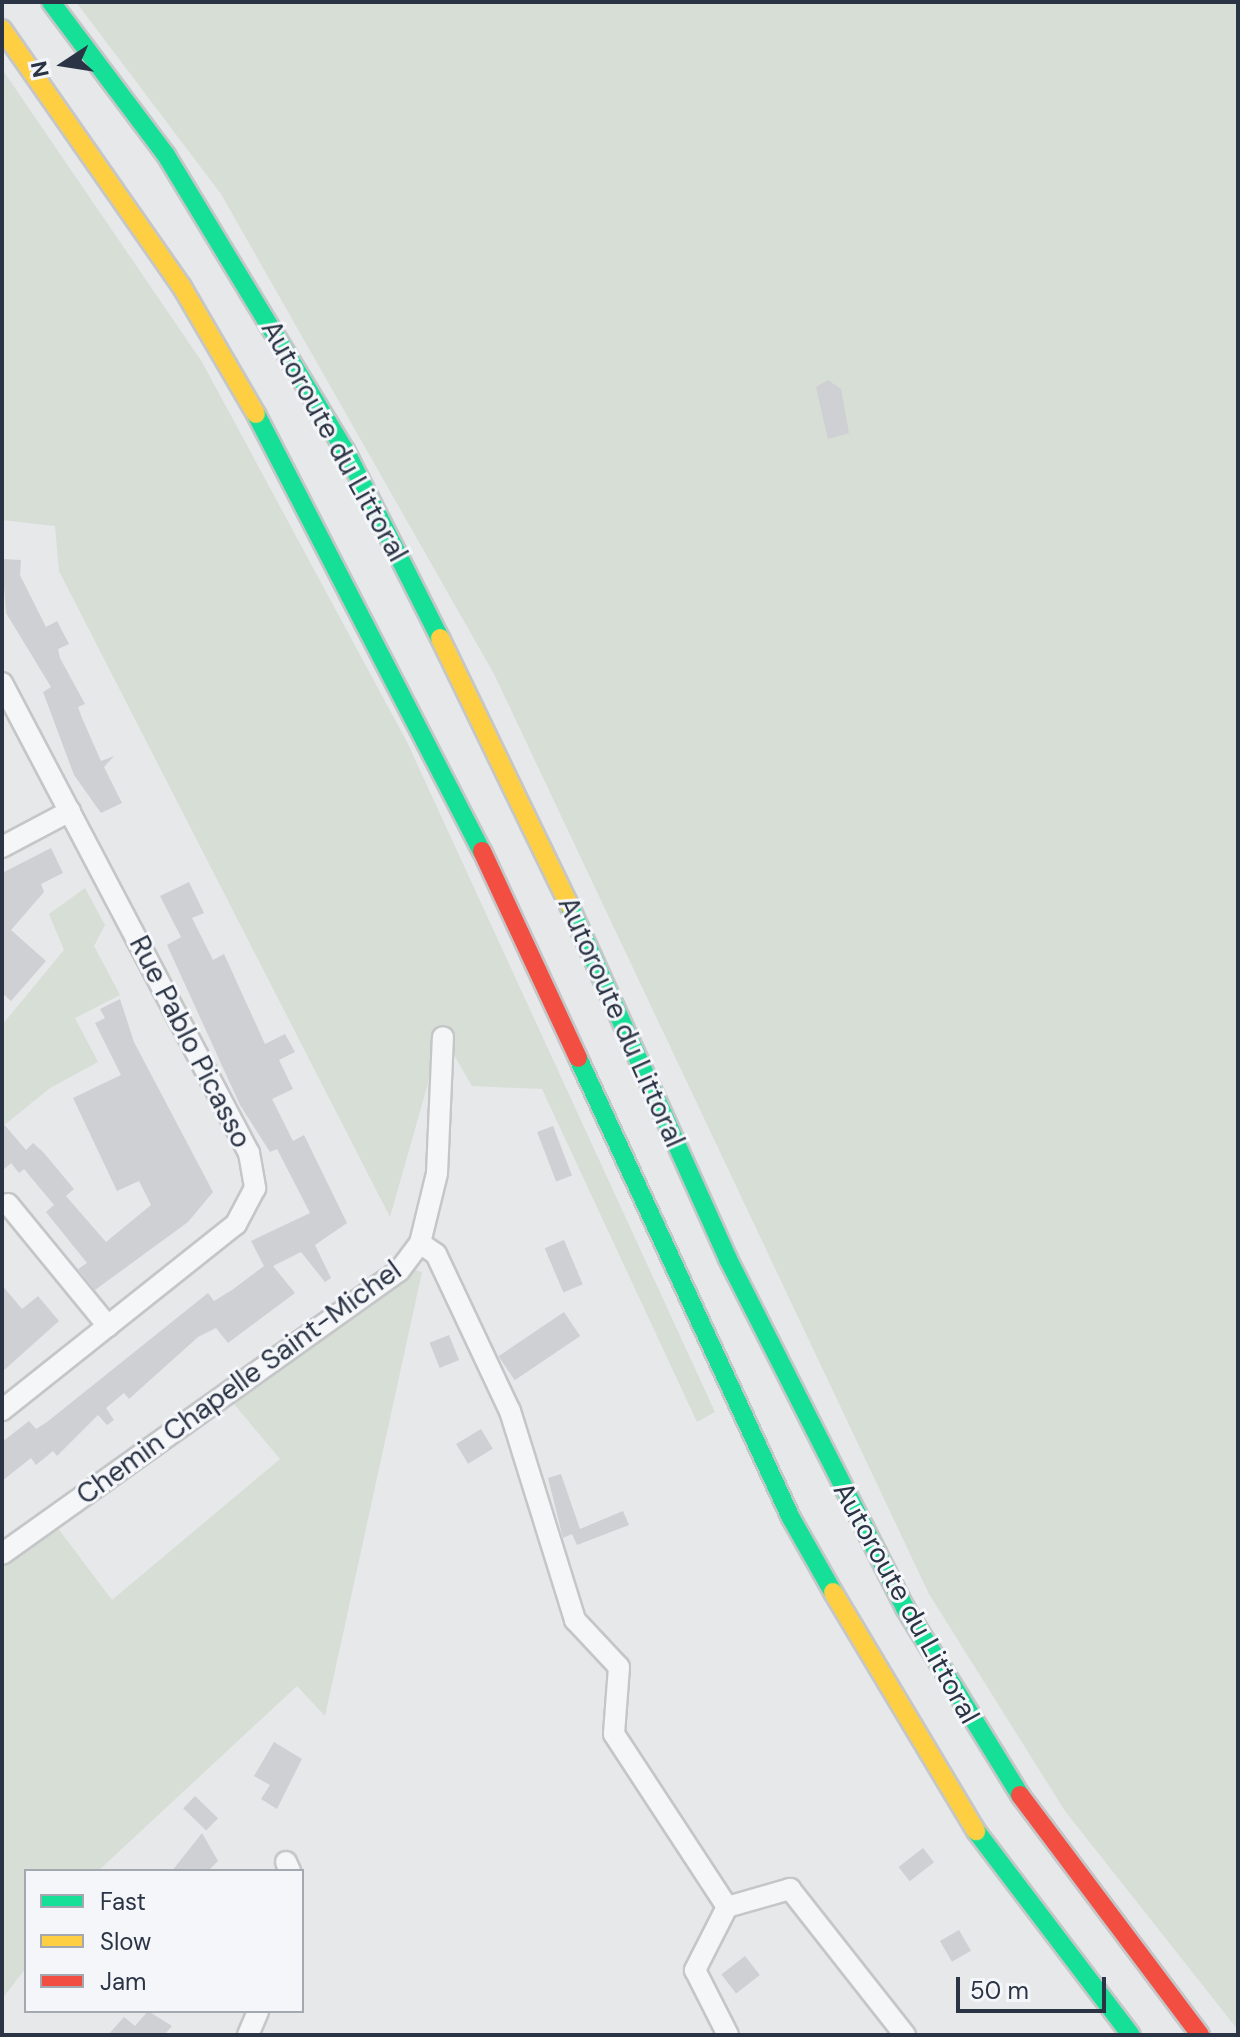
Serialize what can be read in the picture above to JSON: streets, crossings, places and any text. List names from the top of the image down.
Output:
{
  "streets": {
    "highway": ["Autoroute du Littoral"],
    "street": ["Rue Pablo Picasso", "Chemin Chapelle Saint-Michel"]
  },
  "legend": ["Fast", "Slow", "Jam"],
  "scale_bar": "50 m",
  "north": "left"
}
